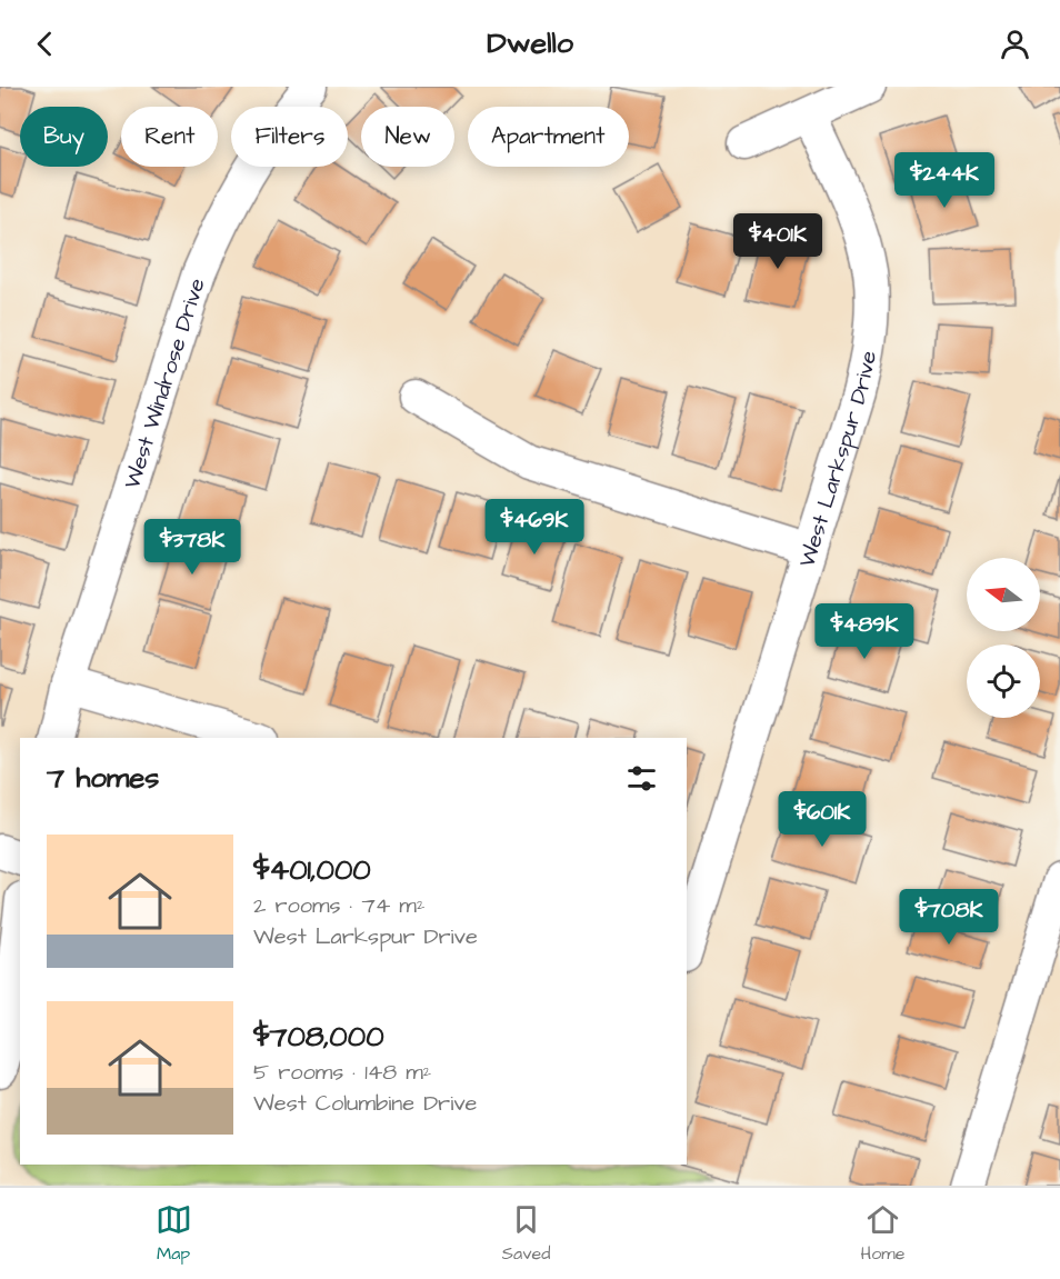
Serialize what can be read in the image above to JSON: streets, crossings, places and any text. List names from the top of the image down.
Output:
{
  "streets": {
    "street": ["West Windrose Drive", "West Larkspur Drive"]
  },
  "north": "left",
  "page": {
    "header": "Dwello",
    "chip": [
      "Buy",
      "Rent",
      "Filters",
      "New",
      "Apartment"
    ],
    "price": [
      "$244K",
      "$401K",
      "$469K",
      "$378K",
      "$489K",
      "$601K",
      "$708K"
    ],
    "heading": "7 homes",
    "list": [
      {
        "name": "$401,000",
        "note": "2 rooms · 74 m² · West Larkspur Drive"
      },
      {
        "name": "$708,000",
        "note": "5 rooms · 148 m² · West Columbine Drive"
      }
    ],
    "tabs": ["Map", "Saved", "Home"]
  }
}
